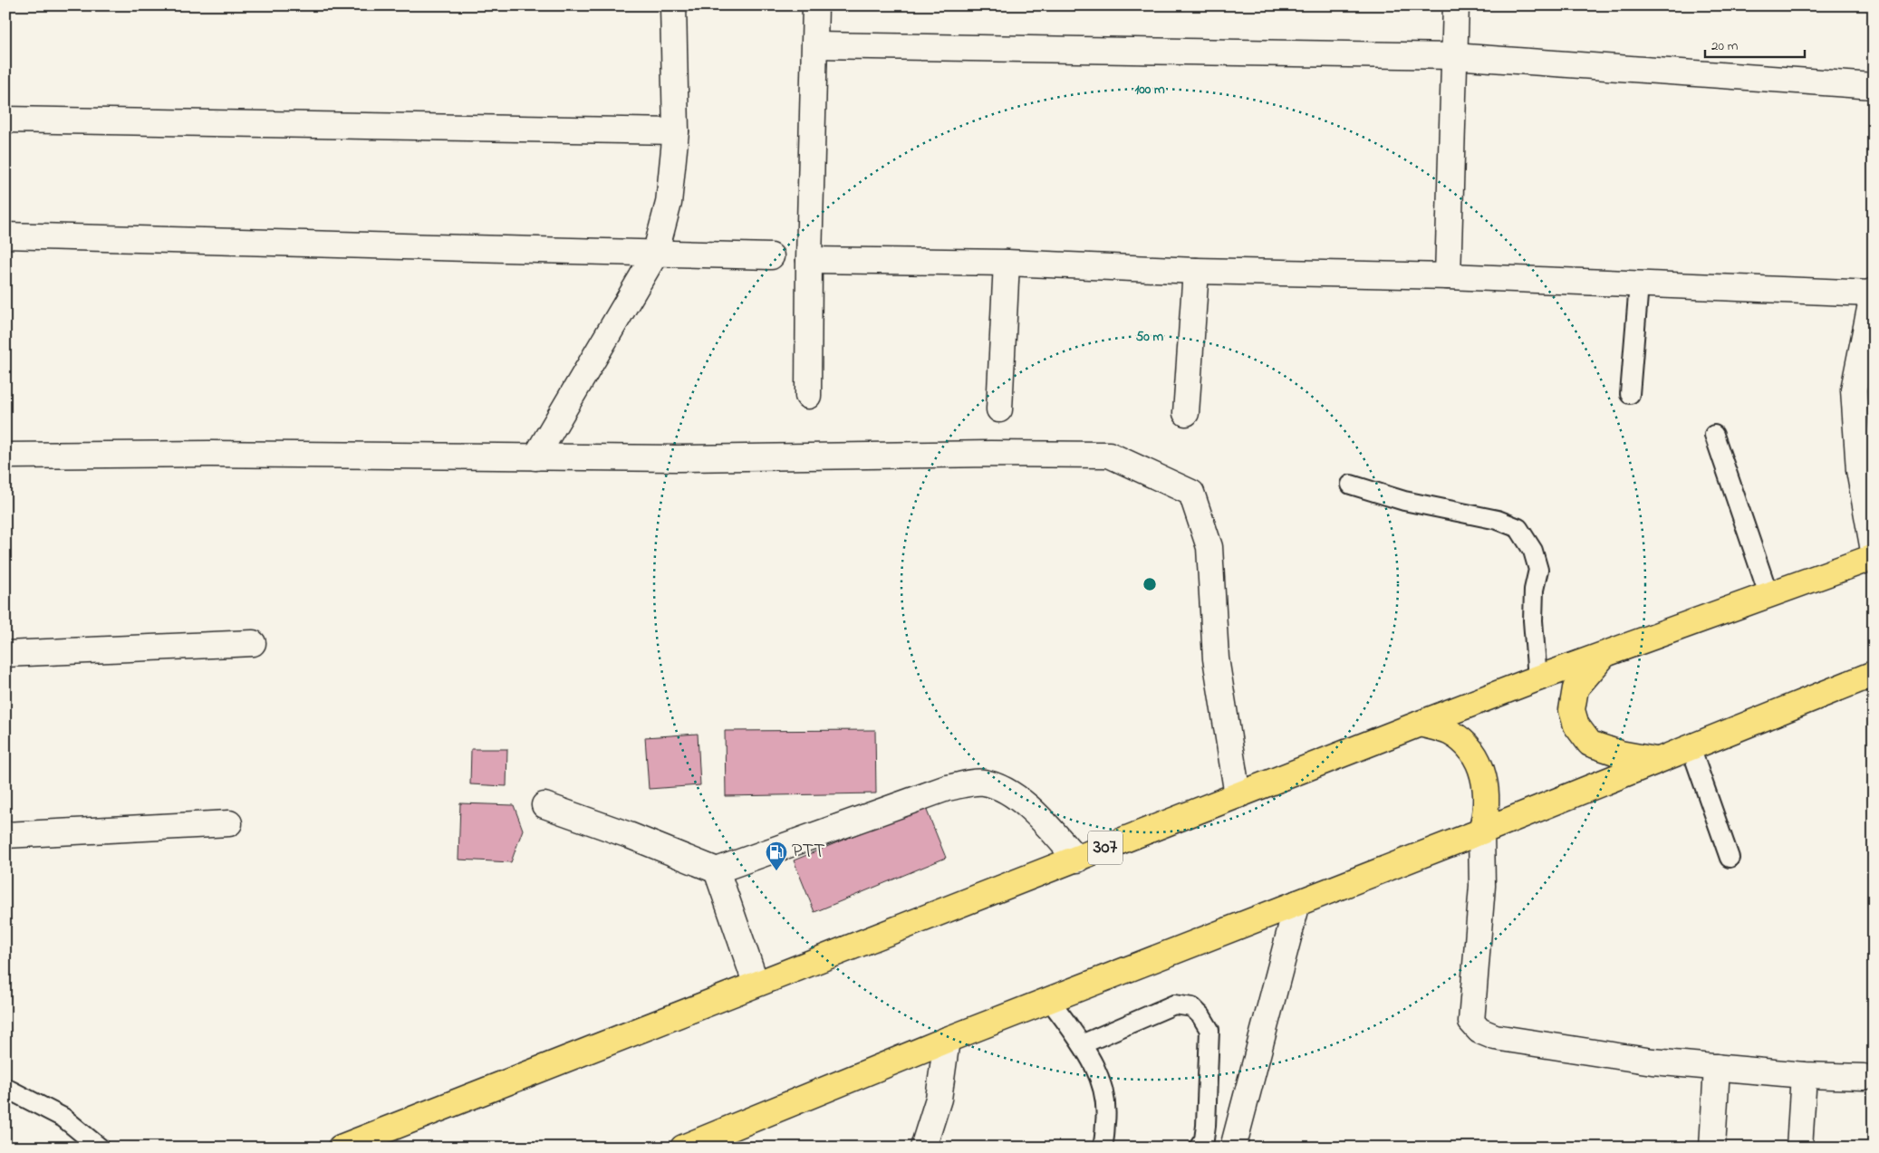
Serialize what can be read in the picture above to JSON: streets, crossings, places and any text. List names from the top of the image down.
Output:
{
  "streets": {
    "main road": ["307"]
  },
  "places": {
    "fuel station": ["PTT"]
  },
  "scale_bar": "20 m",
  "rings": ["100 m", "50 m"]
}
